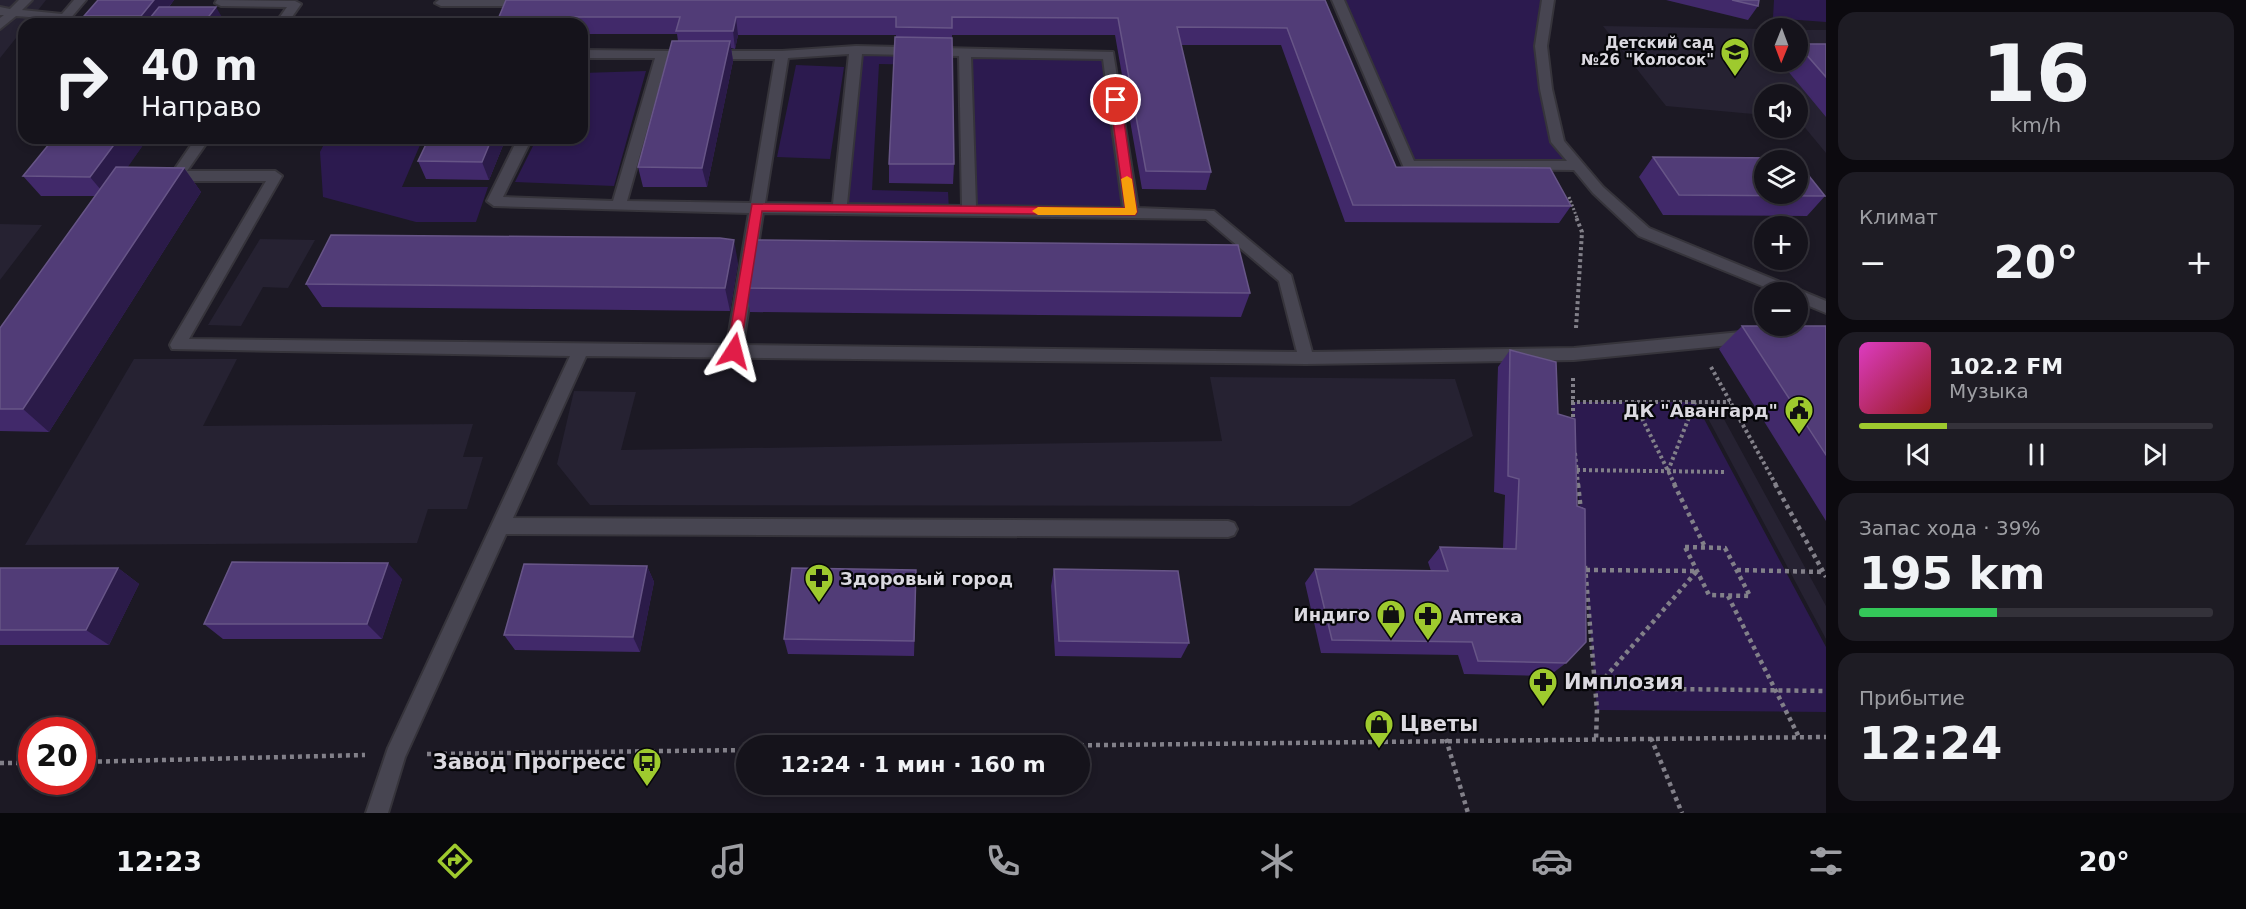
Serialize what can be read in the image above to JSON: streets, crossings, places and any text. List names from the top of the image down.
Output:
{
  "places": {
    "school or university": ["Детский сад №26 \"Колосок\""],
    "public building": ["ДК \"Авангард\""],
    "pharmacy": ["Здоровый город", "Аптека", "Имплозия"],
    "shop": ["Индиго", "Цветы"],
    "bus stop": ["Завод Прогресс"]
  },
  "north": "bottom",
  "page": {
    "tile": [
      ["16", "km/h"],
      "Климат",
      ["Запас хода · 39%", "195 km"],
      ["Прибытие", "12:24"]
    ],
    "map_buttons": ["+", "−"],
    "turn": ["40 m", "Направо"],
    "heat": ["−", "20°", "+"],
    "song": ["102.2 FM", "Музыка"],
    "limit": "20",
    "trip": "12:24 · 1 мин · 160 m",
    "tabs": ["12:23", "20°"]
  }
}
